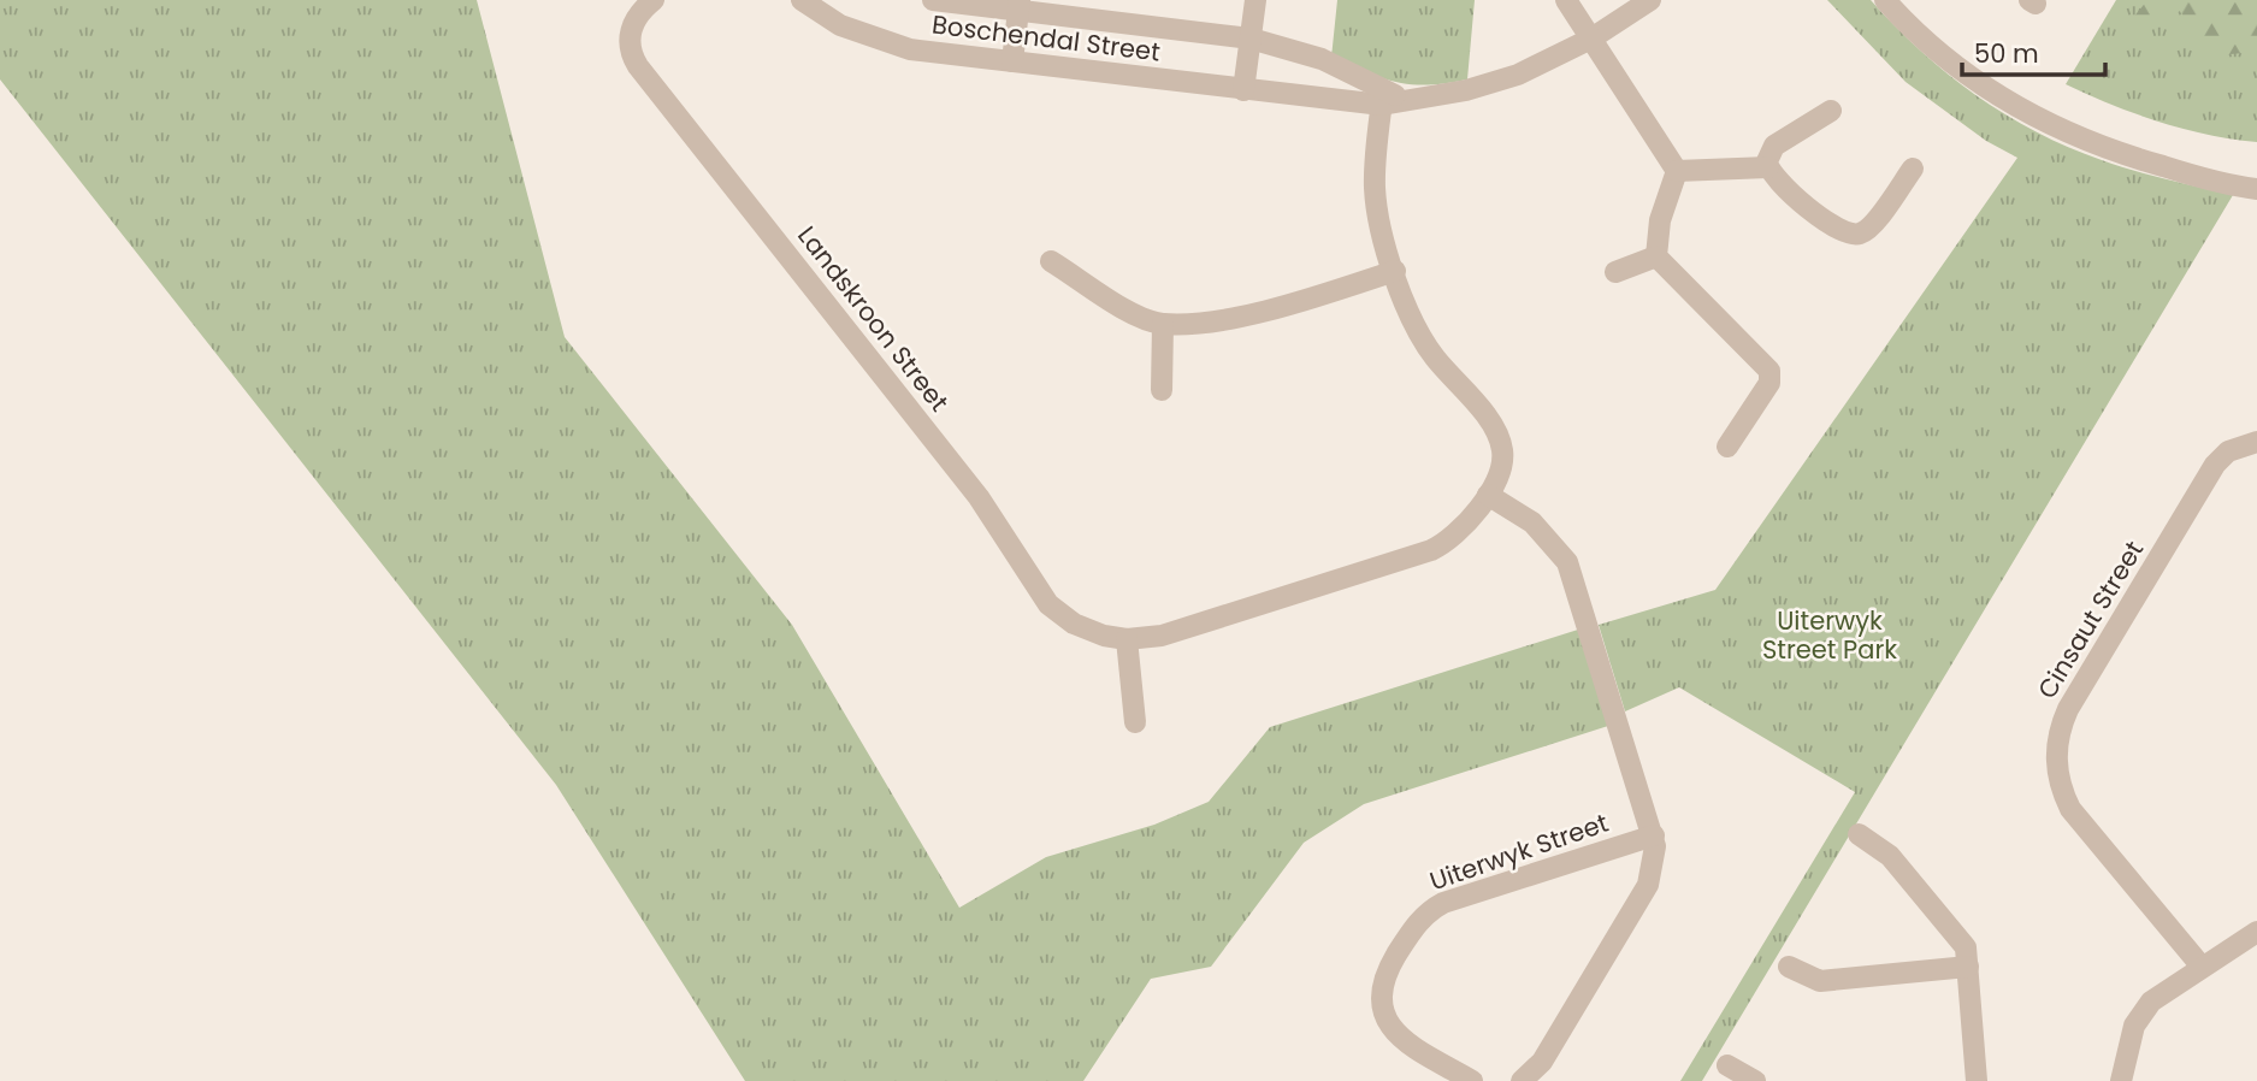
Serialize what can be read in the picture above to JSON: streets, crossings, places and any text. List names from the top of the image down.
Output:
{
  "streets": {
    "street": [
      "Boschendal Street",
      "Landskroon Street",
      "Cinsaut Street",
      "Uiterwyk Street"
    ]
  },
  "crossings": [
    ["Boschendal Street", "Landskroon Street"]
  ],
  "parks": ["Uiterwyk Street Park"],
  "scale_bar": "50 m"
}
